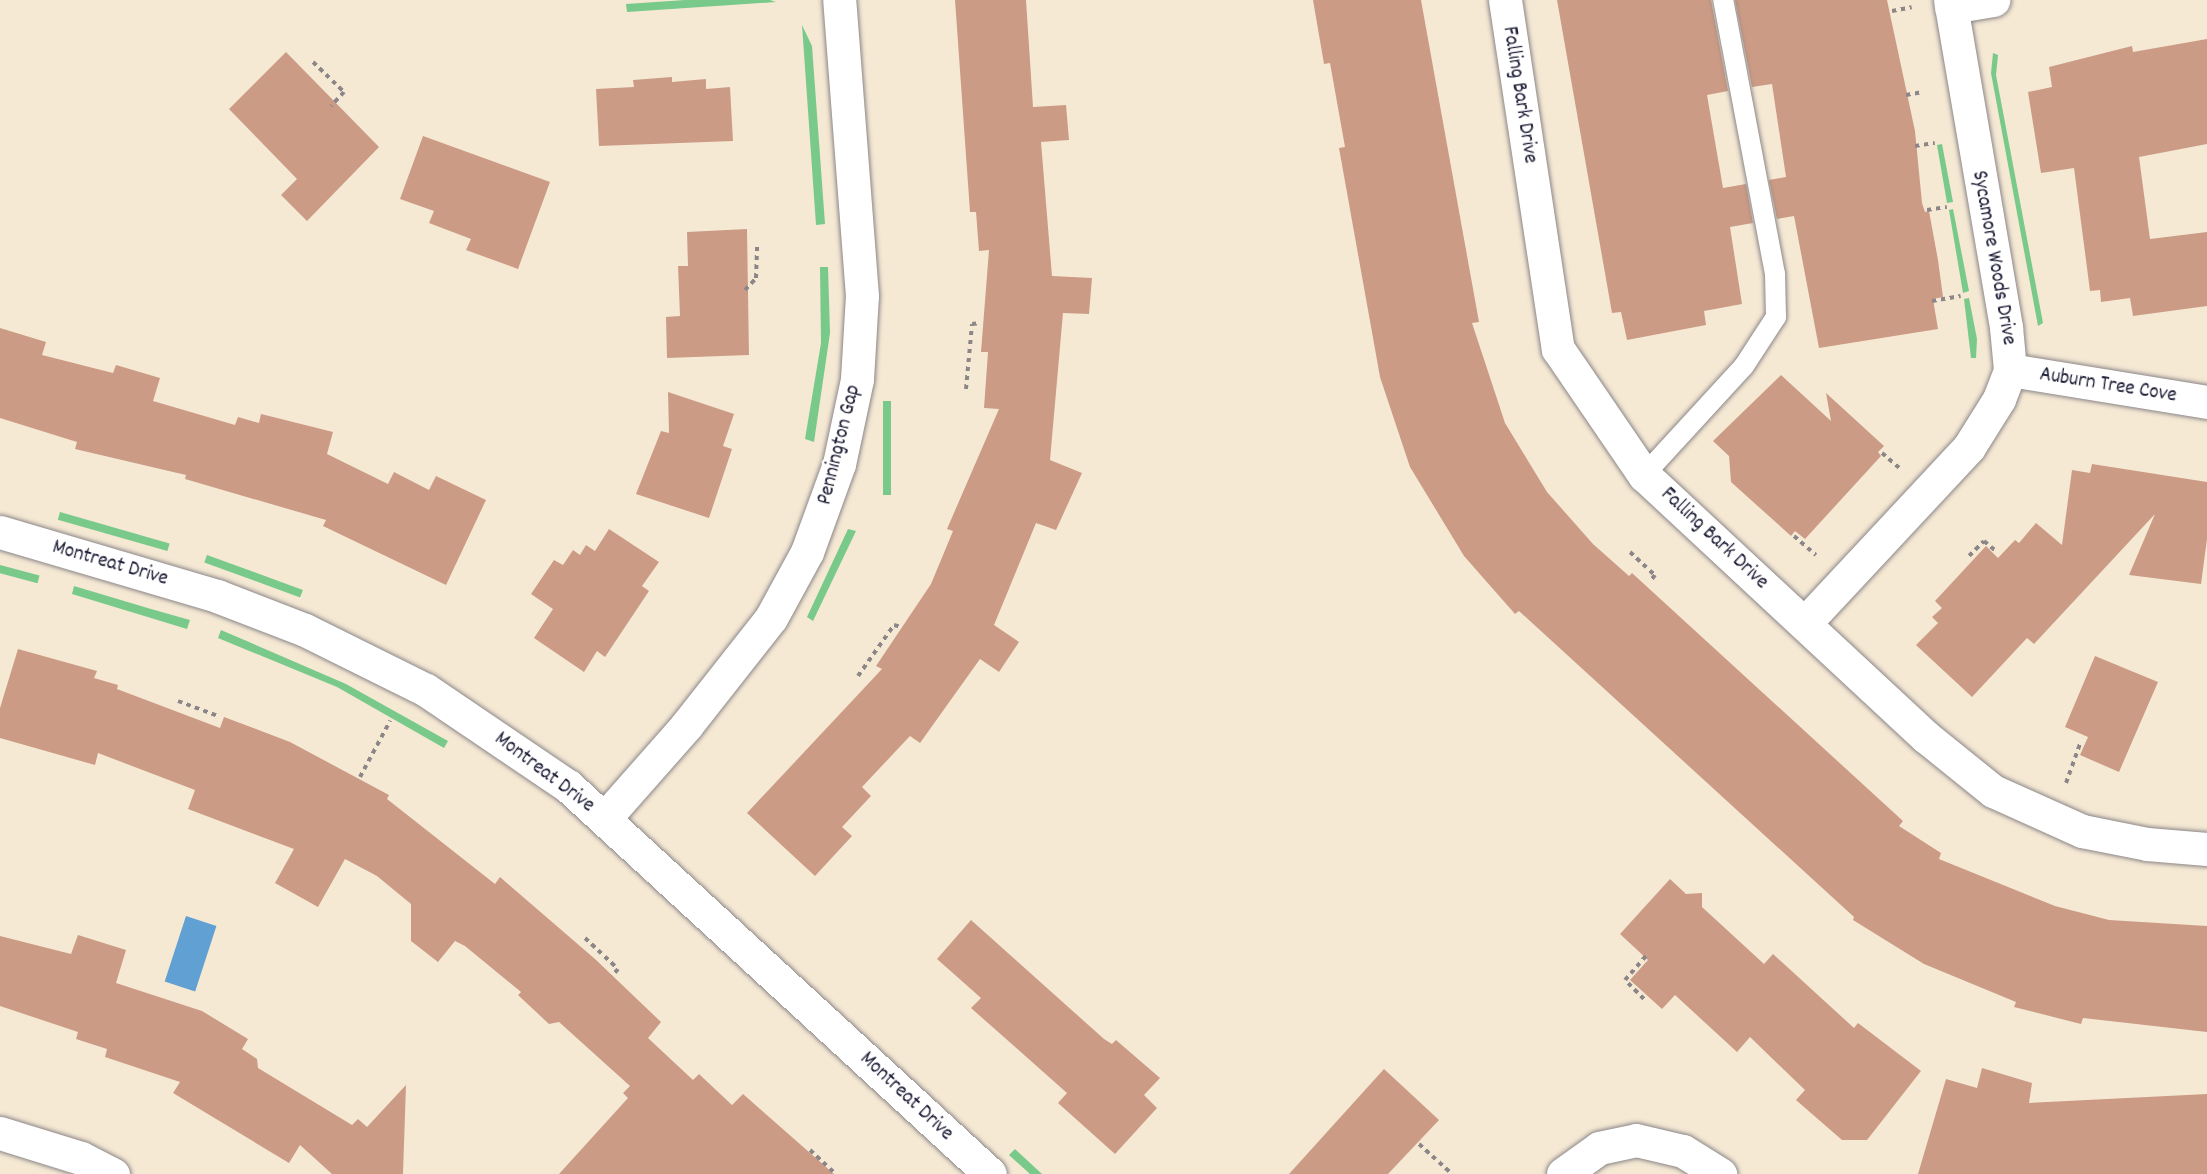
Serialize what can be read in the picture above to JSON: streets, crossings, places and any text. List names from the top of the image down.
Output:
{
  "streets": {
    "street": [
      "Falling Bark Drive",
      "Sycamore Woods Drive",
      "Auburn Tree Cove",
      "Pennington Gap",
      "Montreat Drive"
    ]
  },
  "crossings": [
    ["Falling Bark Drive", "Sycamore Woods Drive"],
    ["Sycamore Woods Drive", "Auburn Tree Cove"],
    ["Pennington Gap", "Montreat Drive"]
  ]
}
